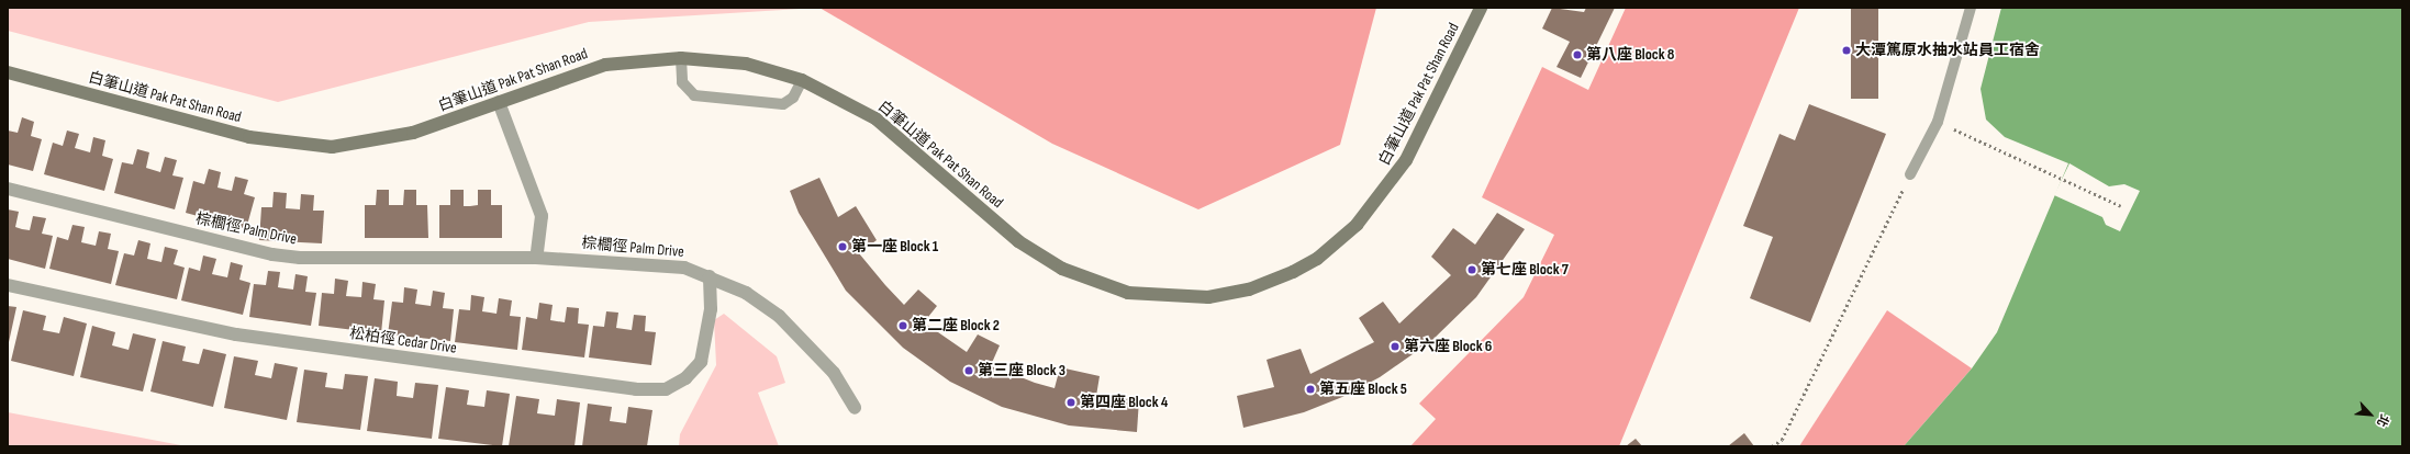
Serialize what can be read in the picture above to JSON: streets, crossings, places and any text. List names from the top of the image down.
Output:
{
  "streets": {
    "street": ["白筆山道 Pak Pat Shan Road", "棕櫚徑 Palm Drive", "松柏徑 Cedar Drive"]
  },
  "crossings": [
    ["棕櫚徑 Palm Drive", "松柏徑 Cedar Drive"]
  ],
  "places": [
    "大潭篤原水抽水站員工宿舍",
    "第八座 Block 8",
    "第一座 Block 1",
    "第七座 Block 7",
    "第二座 Block 2",
    "第六座 Block 6",
    "第三座 Block 3",
    "第五座 Block 5",
    "第四座 Block 4"
  ],
  "north": "bottom right"
}
